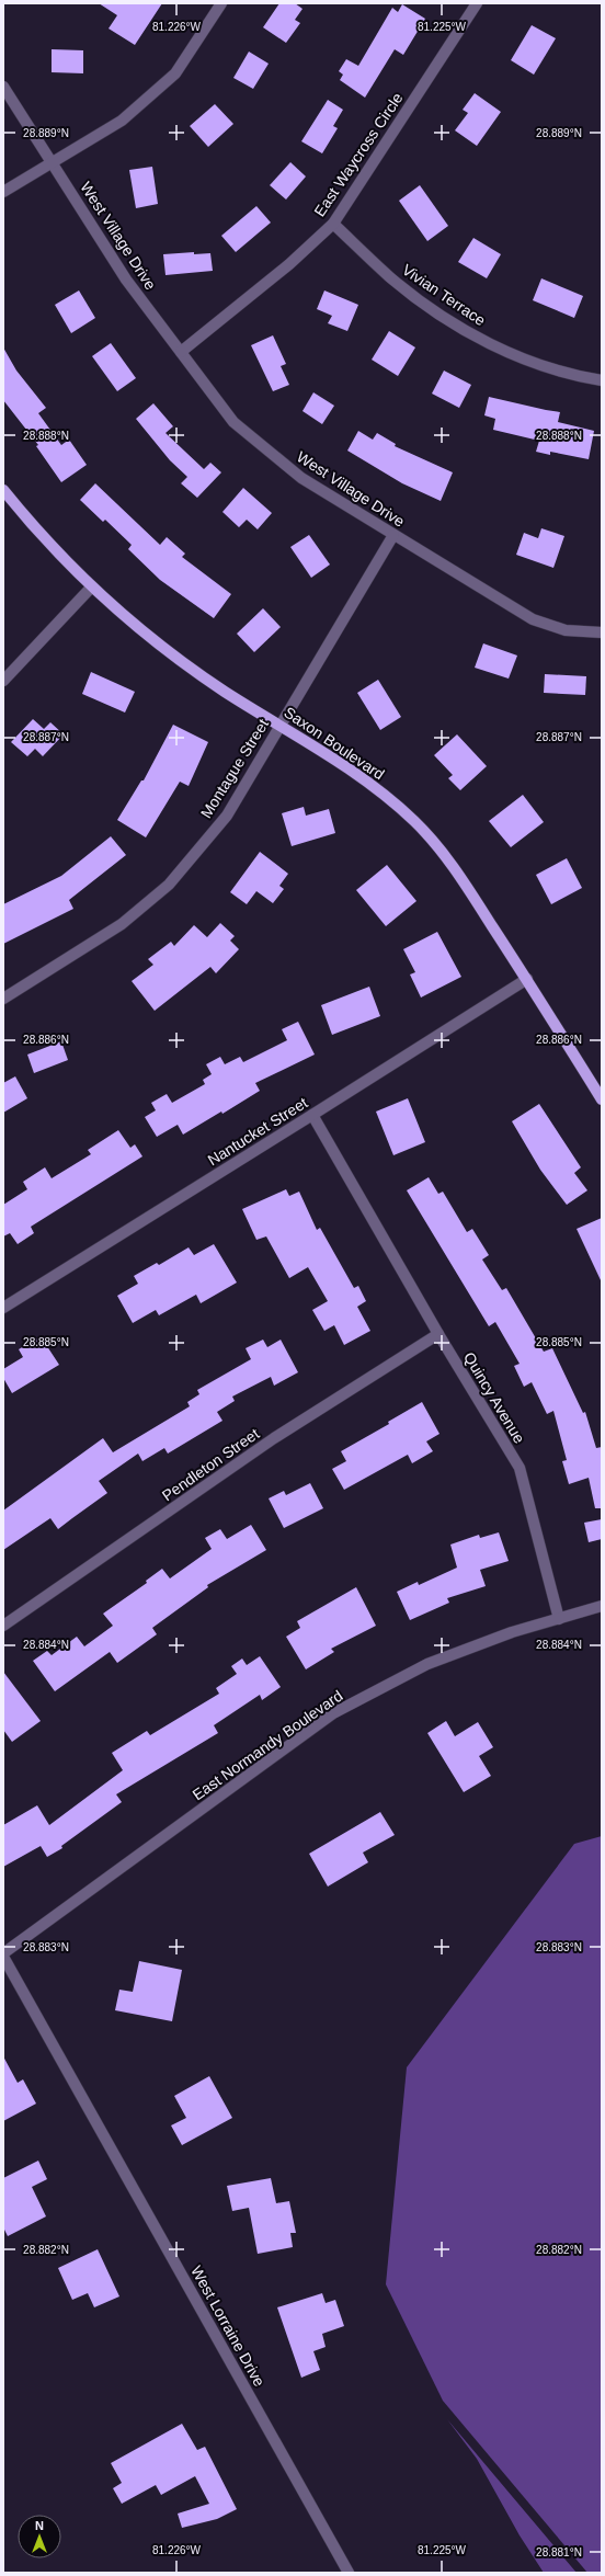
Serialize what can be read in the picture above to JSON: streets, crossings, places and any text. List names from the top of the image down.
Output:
{
  "streets": {
    "main road": ["Saxon Boulevard"],
    "street": [
      "East Waycross Circle",
      "West Village Drive",
      "Vivian Terrace",
      "Montague Street",
      "Nantucket Street",
      "Quincy Avenue",
      "Pendleton Street",
      "East Normandy Boulevard",
      "West Lorraine Drive"
    ]
  },
  "crossings": [
    ["East Waycross Circle", "West Village Drive"],
    ["East Waycross Circle", "Vivian Terrace"],
    ["West Village Drive", "Montague Street"],
    ["Saxon Boulevard", "Montague Street"],
    ["Saxon Boulevard", "Nantucket Street"],
    ["Nantucket Street", "Quincy Avenue"],
    ["Quincy Avenue", "Pendleton Street"],
    ["Quincy Avenue", "East Normandy Boulevard"],
    ["East Normandy Boulevard", "West Lorraine Drive"]
  ],
  "north": "top",
  "coordinates": [
    "81.226°W",
    "81.225°W",
    "28.889°N",
    "28.888°N",
    "28.887°N",
    "28.886°N",
    "28.885°N",
    "28.884°N",
    "28.883°N",
    "28.882°N",
    "28.881°N"
  ]
}
